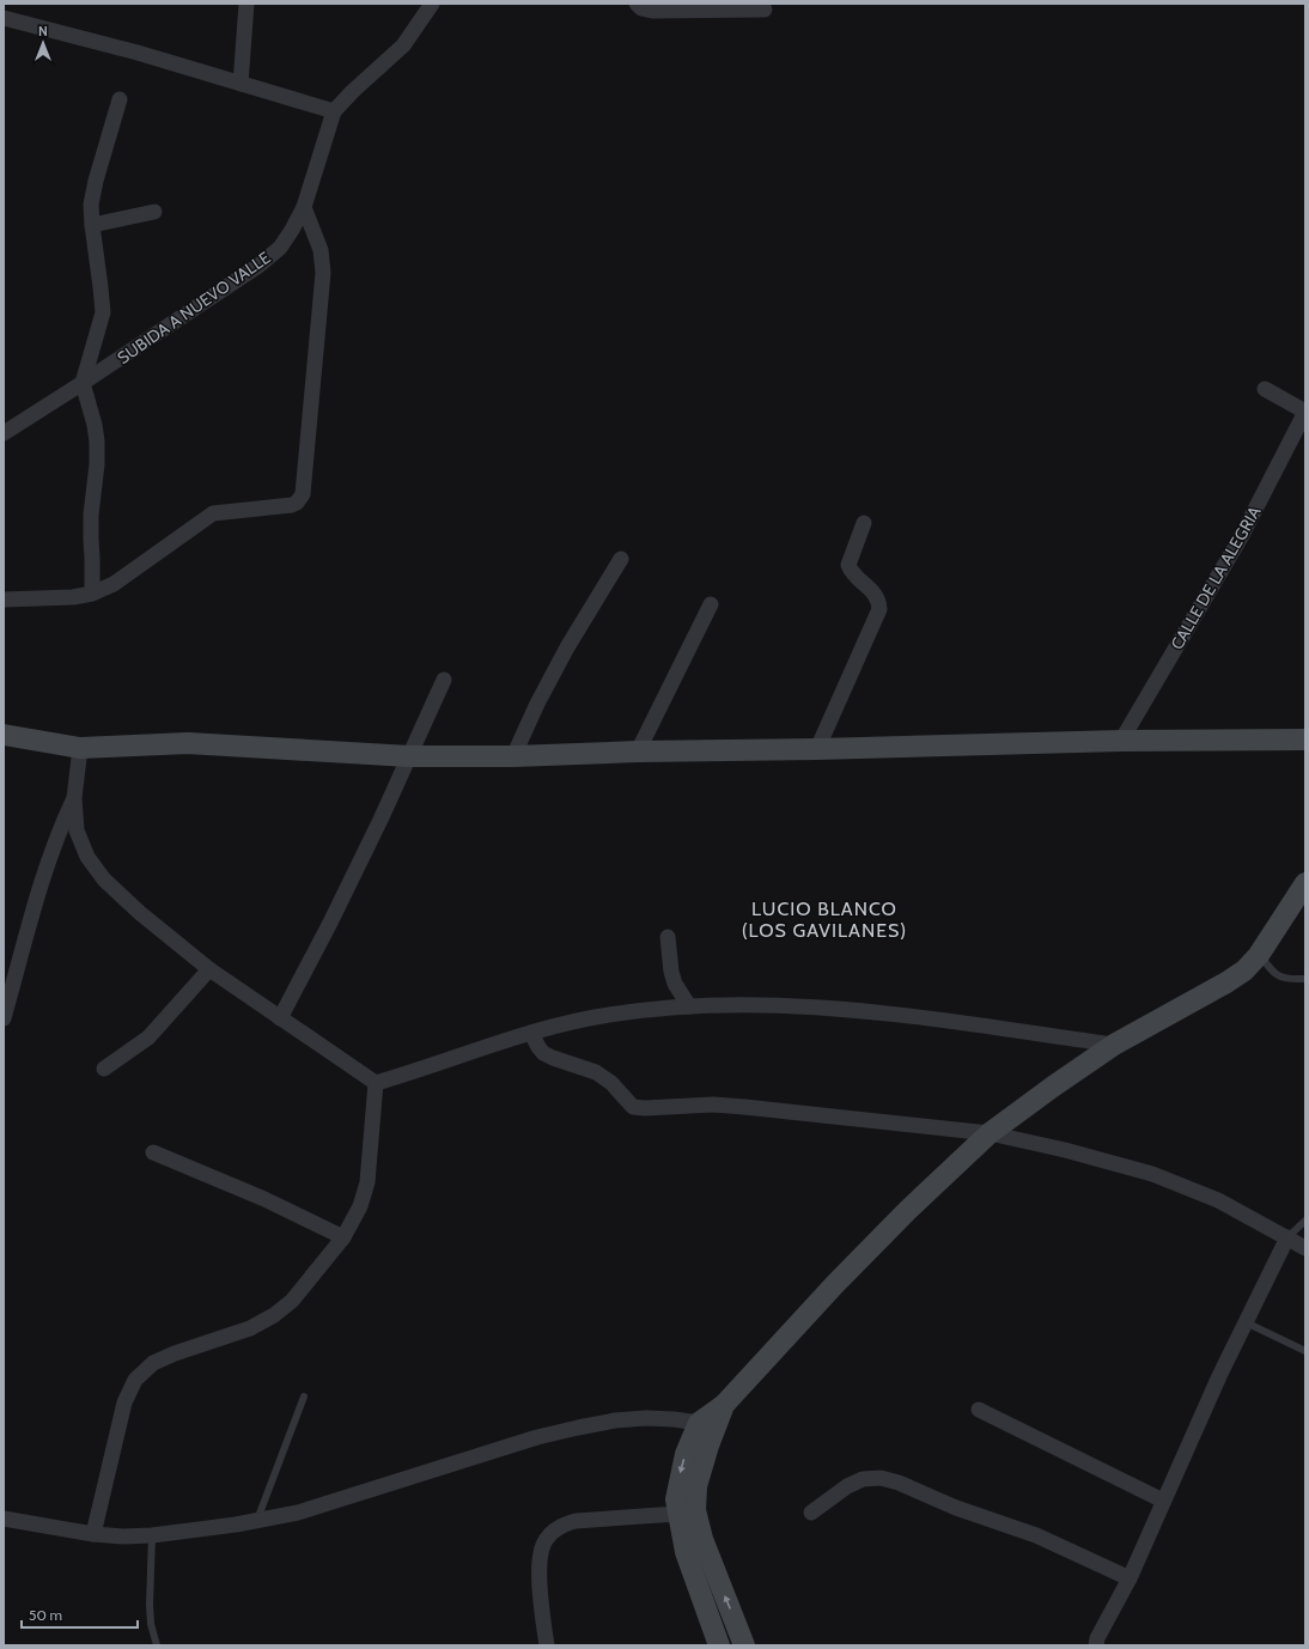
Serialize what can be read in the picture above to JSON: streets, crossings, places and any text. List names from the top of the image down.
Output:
{
  "streets": {
    "street": ["SUBIDA A NUEVO VALLE", "CALLE DE LA ALEGRIA"]
  },
  "districts": ["LUCIO BLANCO (LOS GAVILANES)"],
  "scale_bar": "50 m",
  "north": "top"
}
